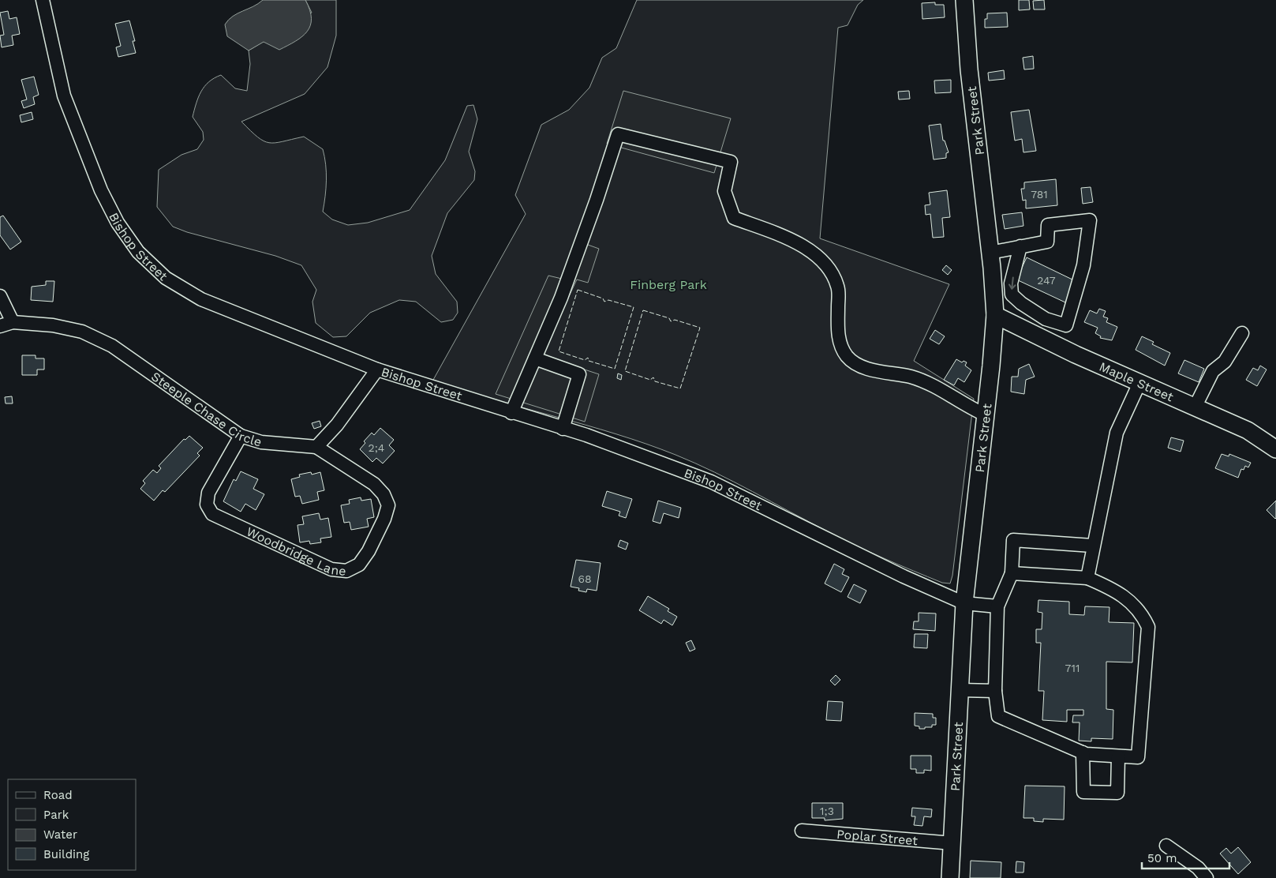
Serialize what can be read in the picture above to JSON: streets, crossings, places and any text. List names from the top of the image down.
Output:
{
  "streets": {
    "main road": ["Park Street", "Maple Street"],
    "street": [
      "Bishop Street",
      "Steeple Chase Circle",
      "Woodbridge Lane",
      "Poplar Street"
    ]
  },
  "crossings": [
    ["Park Street", "Bishop Street"],
    ["Park Street", "Maple Street"],
    ["Park Street", "Poplar Street"],
    ["Steeple Chase Circle", "Woodbridge Lane"]
  ],
  "parks": ["Finberg Park"],
  "house_numbers": [
    "781",
    "247",
    "2;4",
    "68",
    "711",
    "1;3"
  ],
  "legend": [
    "Road",
    "Park",
    "Water",
    "Building"
  ],
  "scale_bar": "50 m"
}
